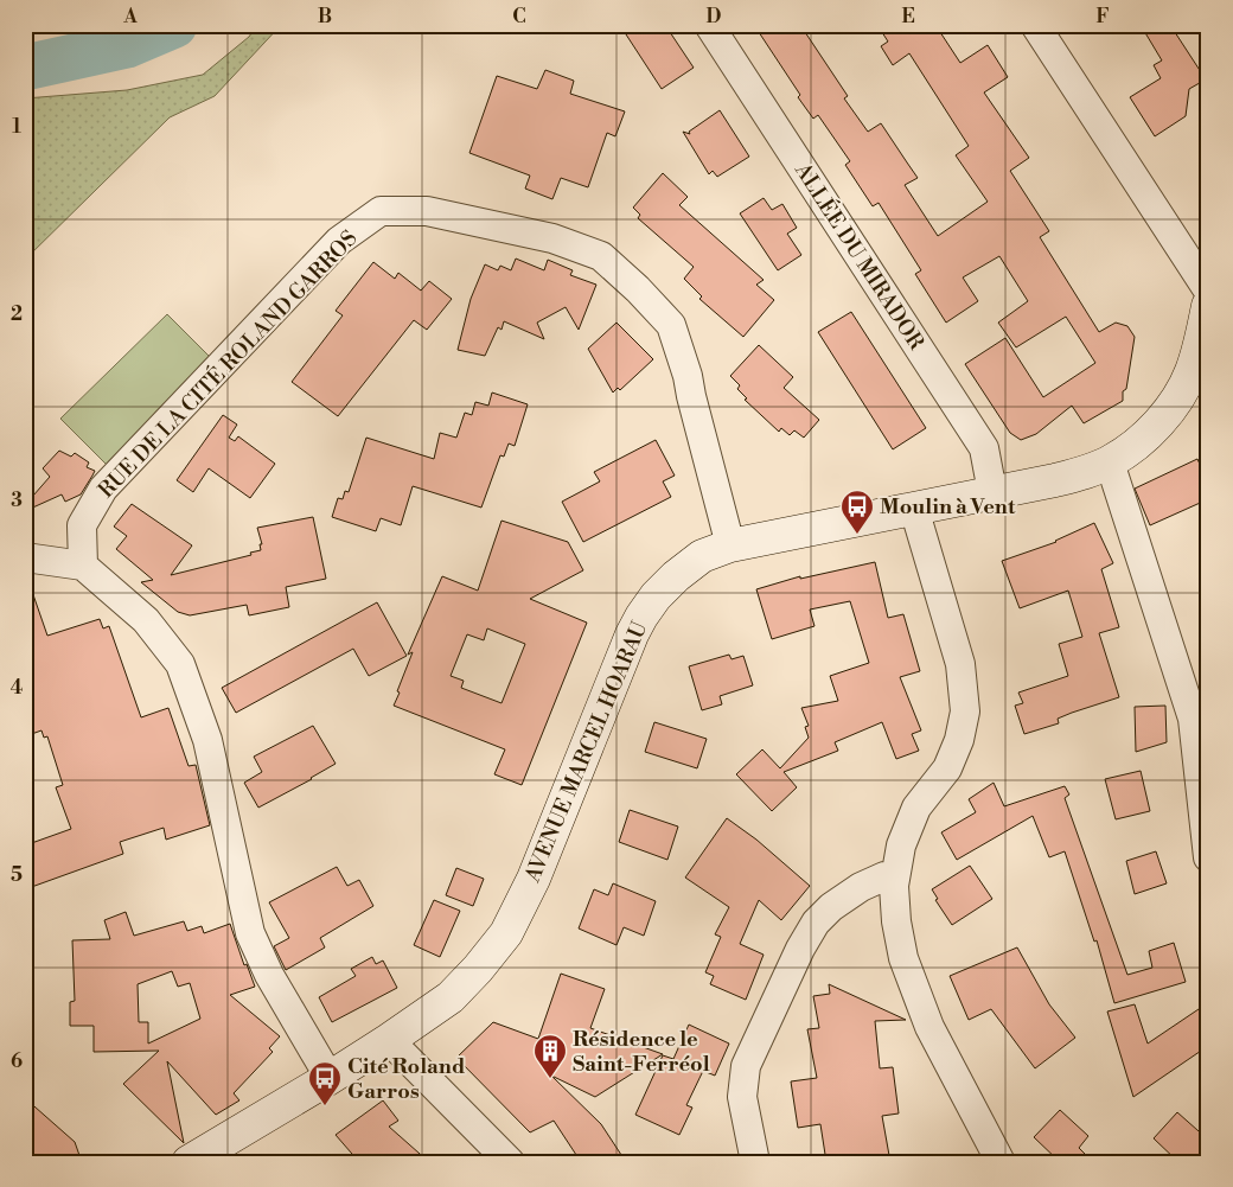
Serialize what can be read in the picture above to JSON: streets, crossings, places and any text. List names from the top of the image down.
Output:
{
  "streets": {
    "main road": ["AVENUE MARCEL HOARAU"],
    "street": ["ALLÉE DU MIRADOR", "RUE DE LA CITÉ ROLAND GARROS"]
  },
  "crossings": [
    ["ALLÉE DU MIRADOR", "AVENUE MARCEL HOARAU"],
    ["RUE DE LA CITÉ ROLAND GARROS", "AVENUE MARCEL HOARAU"]
  ],
  "places": {
    "bus stop": ["Moulin à Vent", "Cité Roland Garros"],
    "building": ["Résidence le Saint-Ferréol"]
  },
  "grid": {
    "columns": [
      "A",
      "B",
      "C",
      "D",
      "E",
      "F"
    ],
    "rows": [
      "1",
      "2",
      "3",
      "4",
      "5",
      "6"
    ]
  }
}
